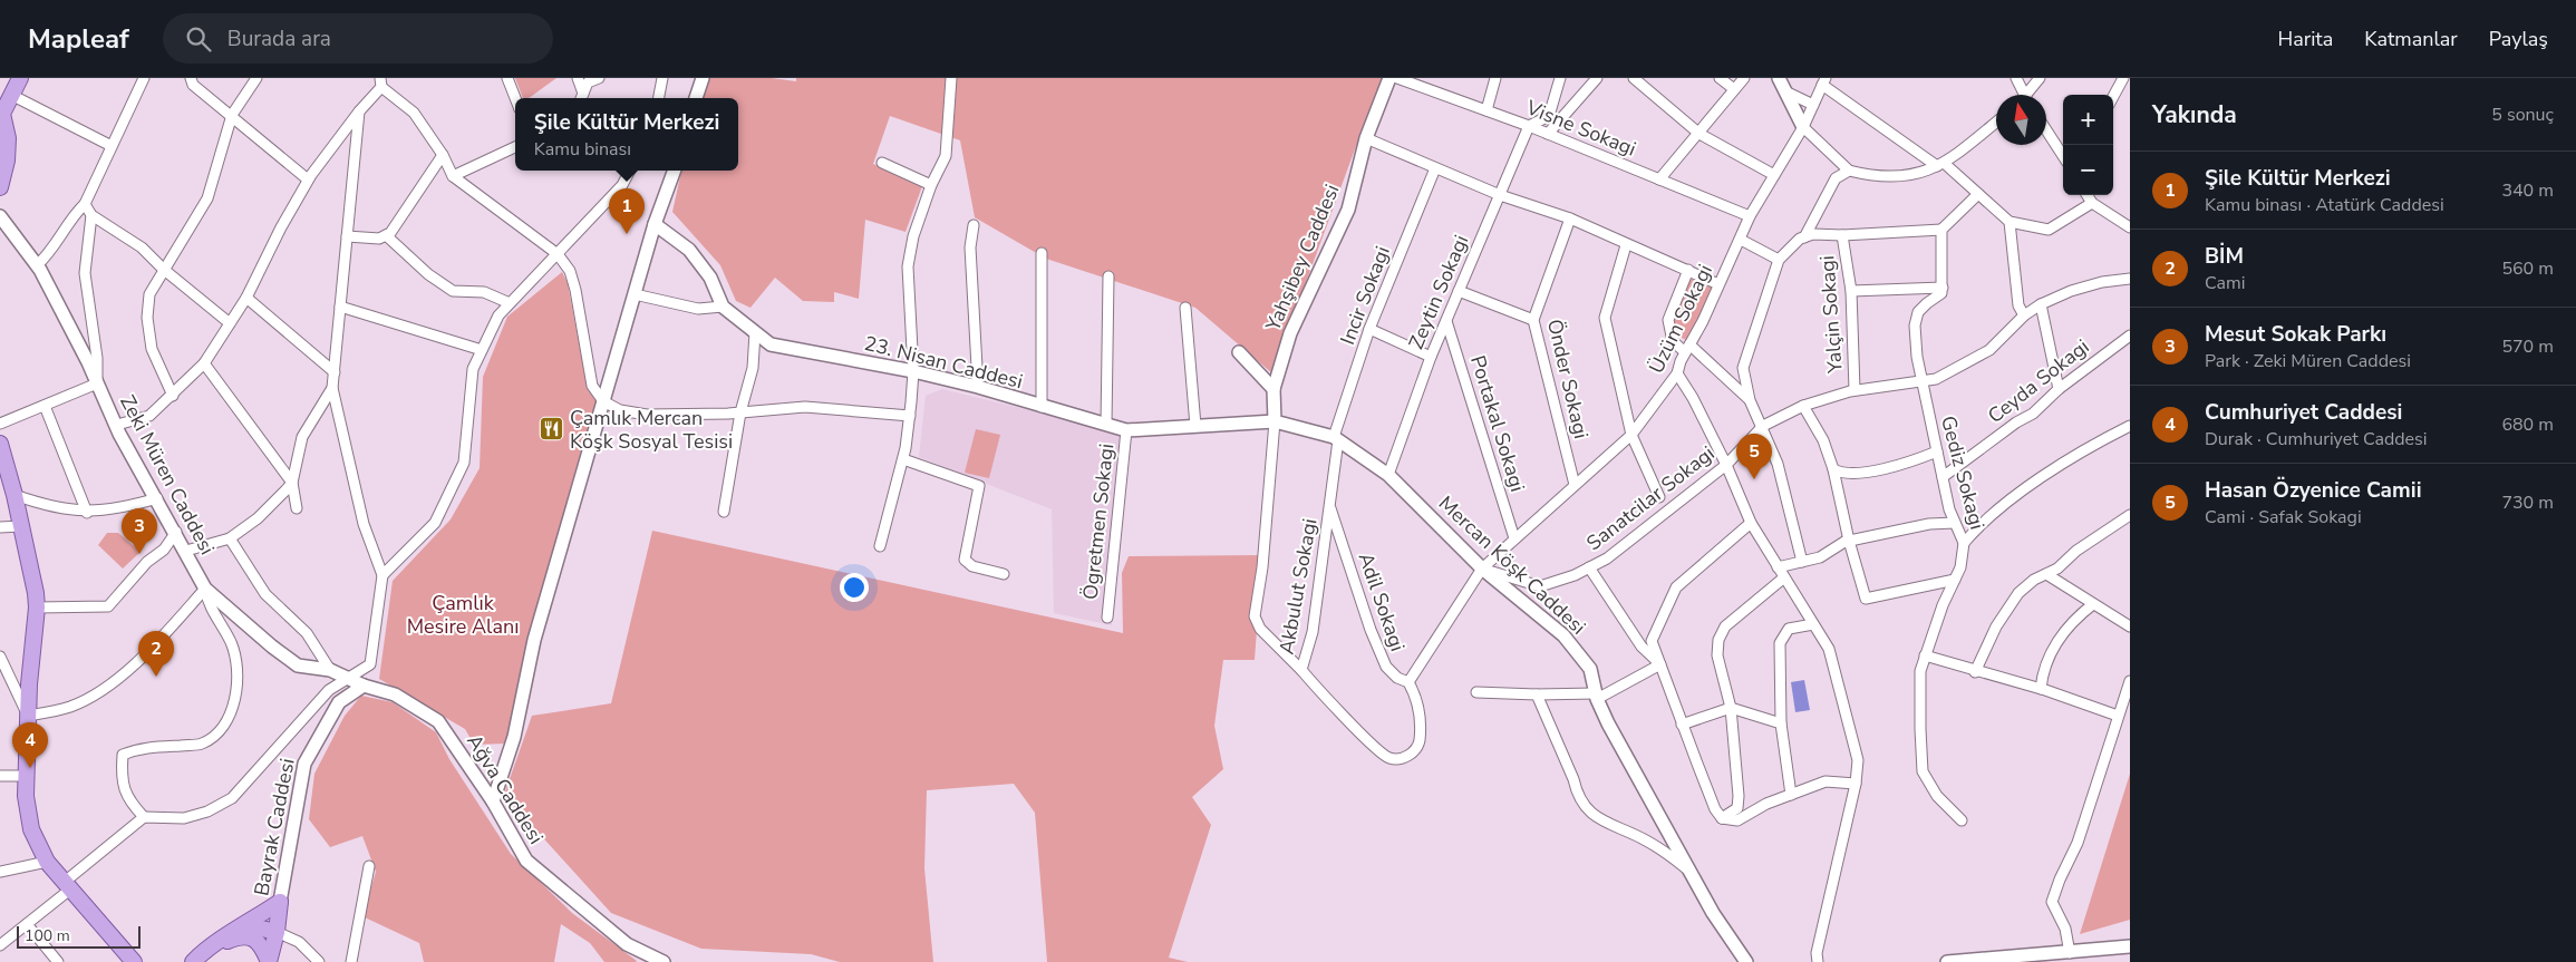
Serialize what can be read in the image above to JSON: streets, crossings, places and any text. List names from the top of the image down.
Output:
{
  "streets": {
    "main road": ["Bayrak Caddesi"],
    "street": [
      "Visne Sokagi",
      "Yahşibey Caddesi",
      "Zeytin Sokagi",
      "Incir Sokagi",
      "Yalçin Sokagi",
      "Üzüm Sokagi",
      "23. Nisan Caddesi",
      "Önder Sokagi",
      "Ceyda Sokagi",
      "Portakal Sokagi",
      "Gediz Sokagi",
      "Zeki Müren Caddesi",
      "Sanatcilar Sokagi",
      "Ögretmen Sokagi",
      "Mercan Köşk Caddesi",
      "Akbulut Sokagi",
      "Adil Sokagi",
      "Ağva Caddesi"
    ]
  },
  "crossings": [
    ["Visne Sokagi", "Zeytin Sokagi"],
    ["Visne Sokagi", "Üzüm Sokagi"],
    ["Zeytin Sokagi", "Portakal Sokagi"],
    ["Zeytin Sokagi", "Mercan Köşk Caddesi"],
    ["Incir Sokagi", "Mercan Köşk Caddesi"],
    ["Incir Sokagi", "Akbulut Sokagi"],
    ["Yalçin Sokagi", "Sanatcilar Sokagi"],
    ["Üzüm Sokagi", "Önder Sokagi"],
    ["Üzüm Sokagi", "Portakal Sokagi"],
    ["Üzüm Sokagi", "Sanatcilar Sokagi"],
    ["Üzüm Sokagi", "Mercan Köşk Caddesi"],
    ["Üzüm Sokagi", "Adil Sokagi"],
    ["23. Nisan Caddesi", "Ögretmen Sokagi"],
    ["23. Nisan Caddesi", "Mercan Köşk Caddesi"],
    ["Ceyda Sokagi", "Gediz Sokagi"],
    ["Gediz Sokagi", "Sanatcilar Sokagi"],
    ["Zeki Müren Caddesi", "Ağva Caddesi"],
    ["Zeki Müren Caddesi", "Bayrak Caddesi"],
    ["Sanatcilar Sokagi", "Mercan Köşk Caddesi"],
    ["Mercan Köşk Caddesi", "Akbulut Sokagi"],
    ["Akbulut Sokagi", "Adil Sokagi"],
    ["Ağva Caddesi", "Bayrak Caddesi"]
  ],
  "parks": ["Çamlık Mesire Alanı"],
  "places": {
    "restaurant": ["Çamlık Mercan Köşk Sosyal Tesisi"]
  },
  "scale_bar": "100 m",
  "north": "top",
  "page": {
    "header": "Mapleaf",
    "search": "Burada ara",
    "nav": ["Harita", "Katmanlar", "Paylaş"],
    "heading": ["Yakında", "5 sonuç"],
    "map_buttons": ["+", "−"],
    "popup": ["Şile Kültür Merkezi", "Kamu binası"],
    "list": [
      {
        "mark": "1",
        "name": "Şile Kültür Merkezi",
        "note": "Kamu binası · Atatürk Caddesi",
        "value": "340 m"
      },
      {
        "mark": "2",
        "name": "BİM",
        "note": "Cami",
        "value": "560 m"
      },
      {
        "mark": "3",
        "name": "Mesut Sokak Parkı",
        "note": "Park · Zeki Müren Caddesi",
        "value": "570 m"
      },
      {
        "mark": "4",
        "name": "Cumhuriyet Caddesi",
        "note": "Durak · Cumhuriyet Caddesi",
        "value": "680 m"
      },
      {
        "mark": "5",
        "name": "Hasan Özyenice Camii",
        "note": "Cami · Safak Sokagi",
        "value": "730 m"
      }
    ],
    "pins": [
      "1",
      "5",
      "3",
      "2",
      "4"
    ],
    "scale": "100 m"
  }
}
